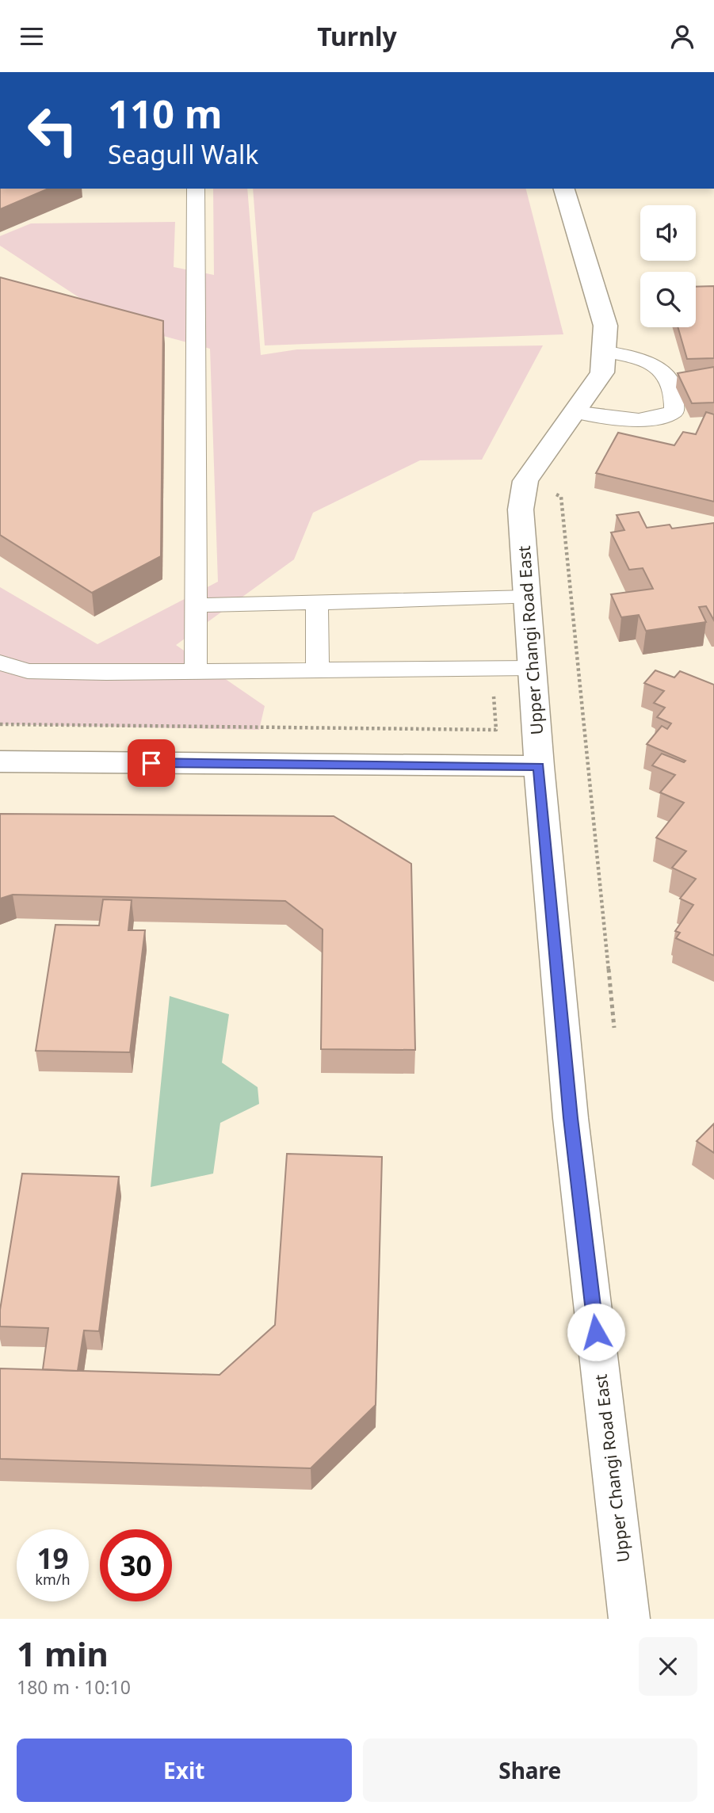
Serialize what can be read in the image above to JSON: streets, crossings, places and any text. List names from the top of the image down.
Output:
{
  "streets": {
    "street": ["Upper Changi Road East"]
  },
  "page": {
    "header": "Turnly",
    "turn": ["110 m", "Seagull Walk"],
    "speed": "19 km/h",
    "limit": "30",
    "heading": ["1 min", "180 m · 10:10"],
    "buttons": ["Exit", "Share"]
  }
}
